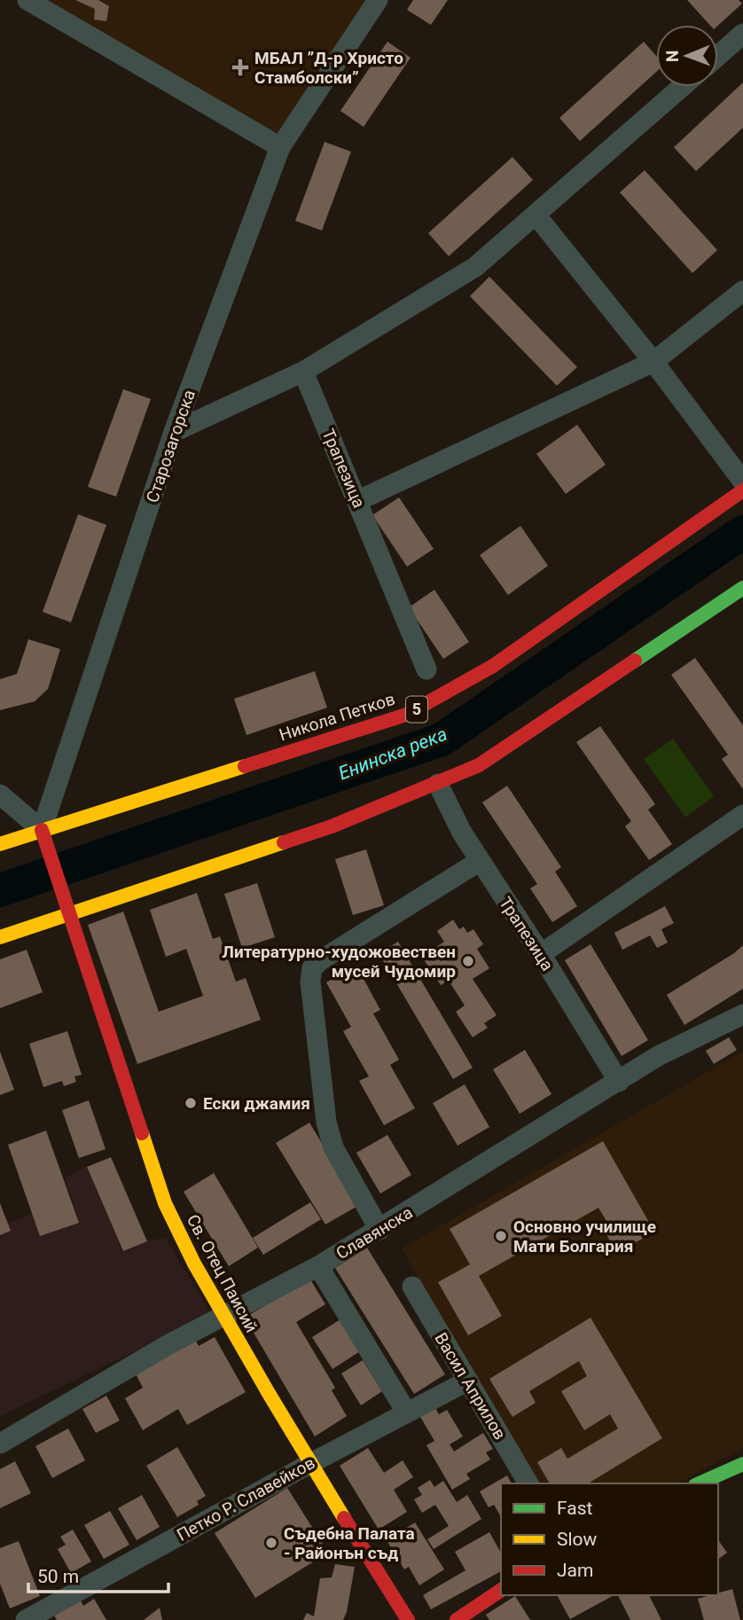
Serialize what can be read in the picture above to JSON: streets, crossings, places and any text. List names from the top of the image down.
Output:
{
  "streets": {
    "main road": ["5", "Никола Петков", "Св. Отец Паисий"],
    "street": [
      "Старозагорска",
      "Трапезица",
      "Славянска",
      "Васил Априлов",
      "Петко Р. Славейков"
    ]
  },
  "crossings": [
    ["Старозагорска", "Никола Петков"],
    ["Трапезица", "Славянска"],
    ["Славянска", "Св. Отец Паисий"],
    ["Св. Отец Паисий", "Петко Р. Славейков"],
    ["Васил Априлов", "Петко Р. Славейков"]
  ],
  "water": ["Енинска река"],
  "places": {
    "health": ["МБАЛ ”Д-р Христо Стамболски”"],
    "other": [
      "Литературно-художовествен мусей Чудомир",
      "Ески джамия",
      "Основно училище Мати Болгария",
      "Съдебна Палата - Районън съд"
    ]
  },
  "legend": ["Fast", "Slow", "Jam"],
  "scale_bar": "50 m",
  "north": "left"
}
